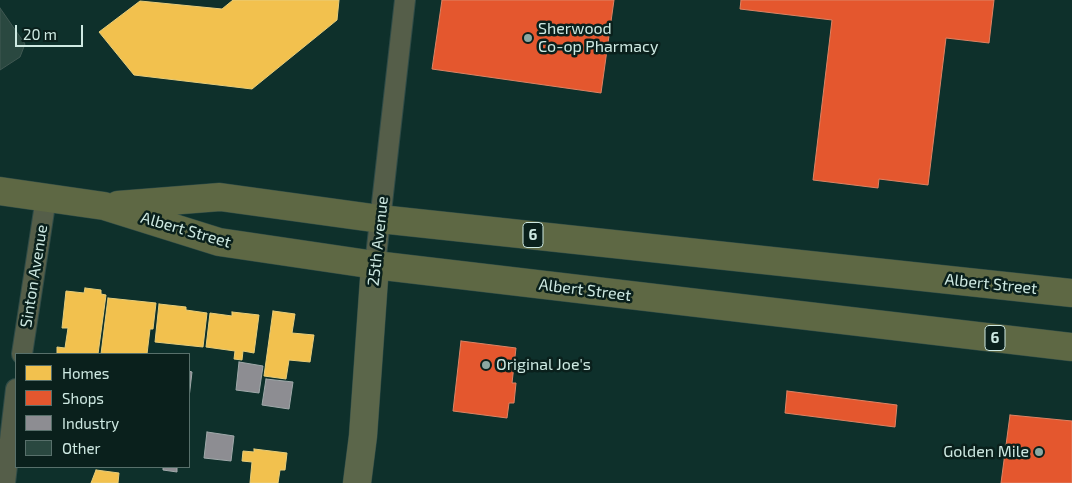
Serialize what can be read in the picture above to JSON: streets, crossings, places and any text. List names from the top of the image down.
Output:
{
  "streets": {
    "main road": ["Albert Street", "6"],
    "street": ["25th Avenue", "Sinton Avenue"]
  },
  "crossings": [
    ["Albert Street", "25th Avenue"],
    ["Albert Street", "Sinton Avenue"]
  ],
  "places": ["Sherwood Co-op Pharmacy", "Original Joe's", "Golden Mile"],
  "legend": [
    "Homes",
    "Shops",
    "Industry",
    "Other"
  ],
  "scale_bar": "20 m"
}
